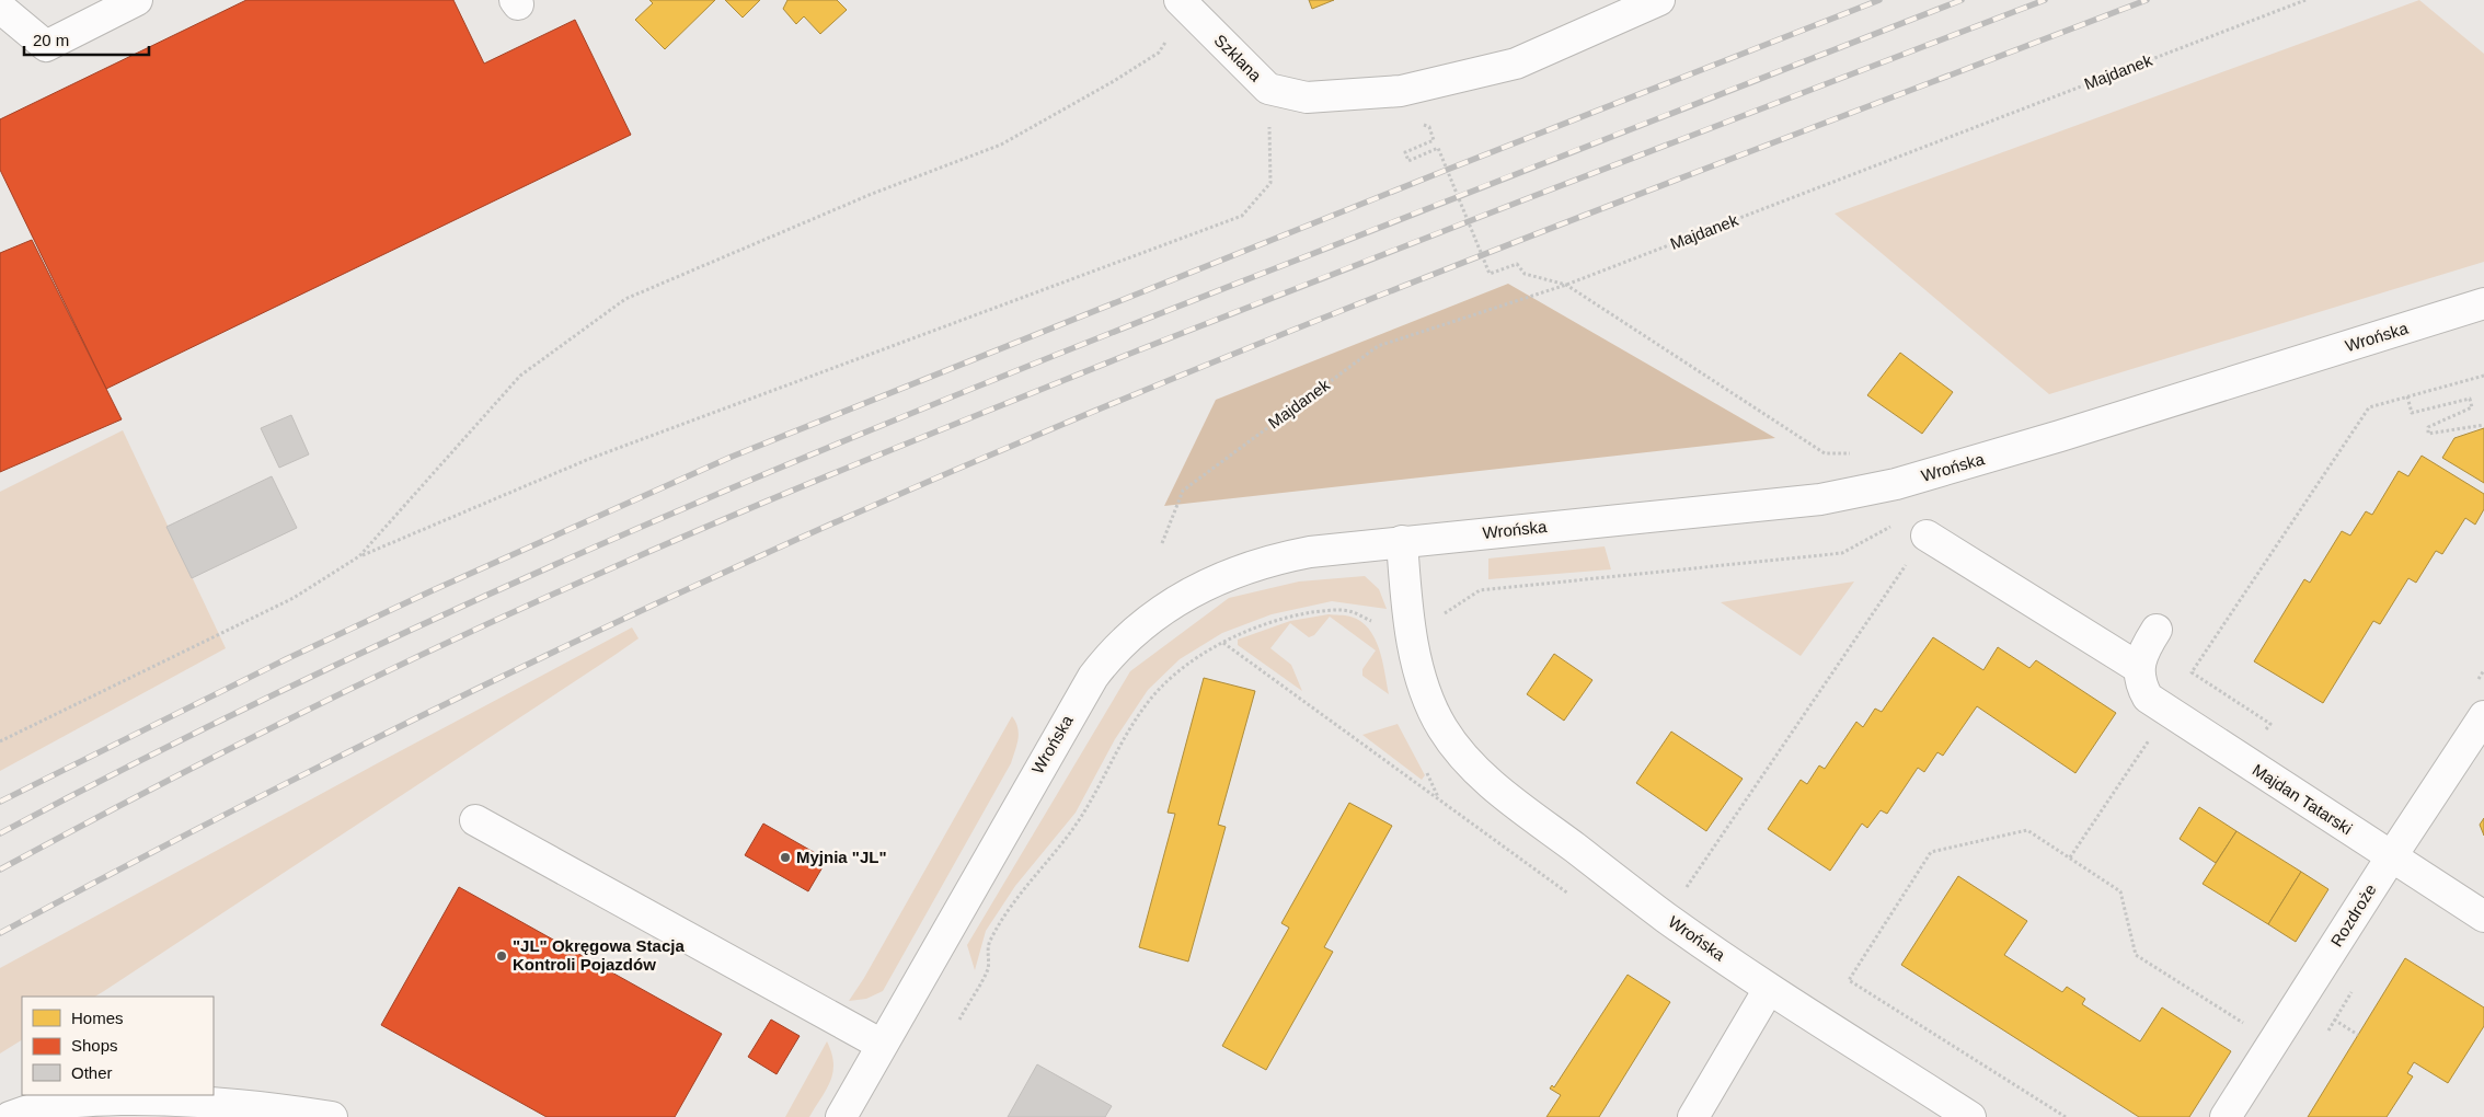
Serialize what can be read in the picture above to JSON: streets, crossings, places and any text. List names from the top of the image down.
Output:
{
  "streets": {
    "street": [
      "Szklana",
      "Wrońska",
      "Majdan Tatarski",
      "Rozdroże"
    ],
    "path": ["Majdanek"]
  },
  "crossings": [
    ["Majdan Tatarski", "Rozdroże"]
  ],
  "places": ["Myjnia \"JL\"", "\"JL\" Okręgowa Stacja Kontroli Pojazdów"],
  "legend": ["Homes", "Shops", "Other"],
  "scale_bar": "20 m"
}
